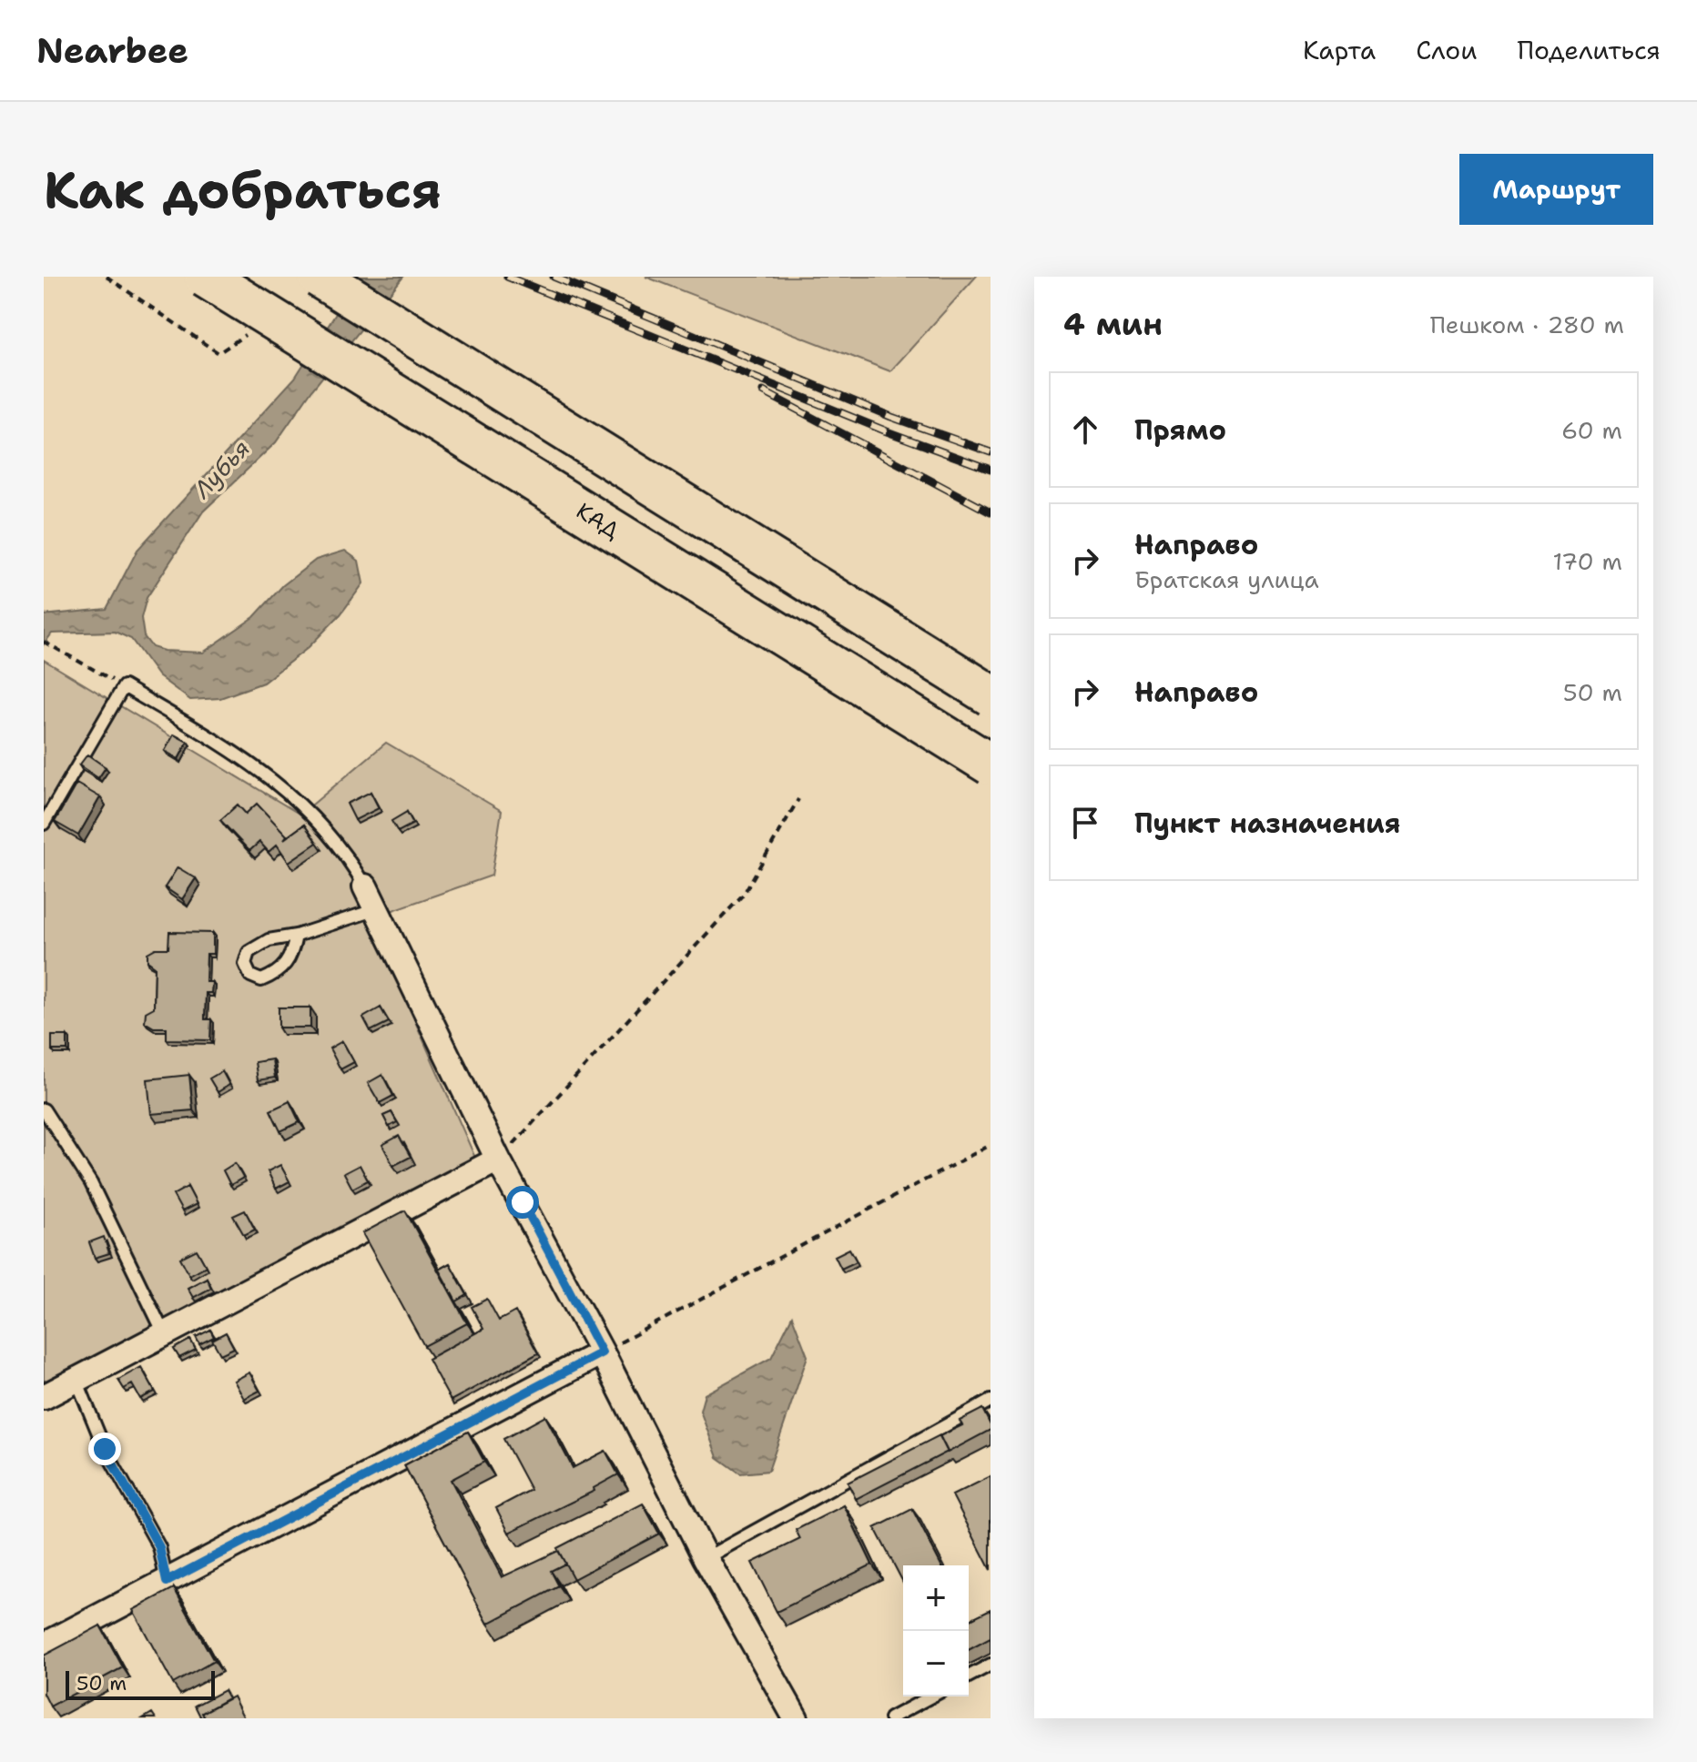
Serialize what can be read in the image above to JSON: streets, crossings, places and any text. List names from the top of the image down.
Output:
{
  "streets": {
    "highway": ["КАД"]
  },
  "water": ["Лубья"],
  "scale_bar": "50 m",
  "page": {
    "header": "Nearbee",
    "nav": ["Карта", "Слои", "Поделиться"],
    "buttons": "Маршрут",
    "title": "Как добраться",
    "heading": ["4 мин", "Пешком · 280 m"],
    "list": [
      ["Прямо", "60 m"],
      ["Направо", "Братская улица", "170 m"],
      ["Направо", "50 m"],
      "Пункт назначения"
    ],
    "map_buttons": ["+", "−"],
    "scale": "50 m"
  }
}
